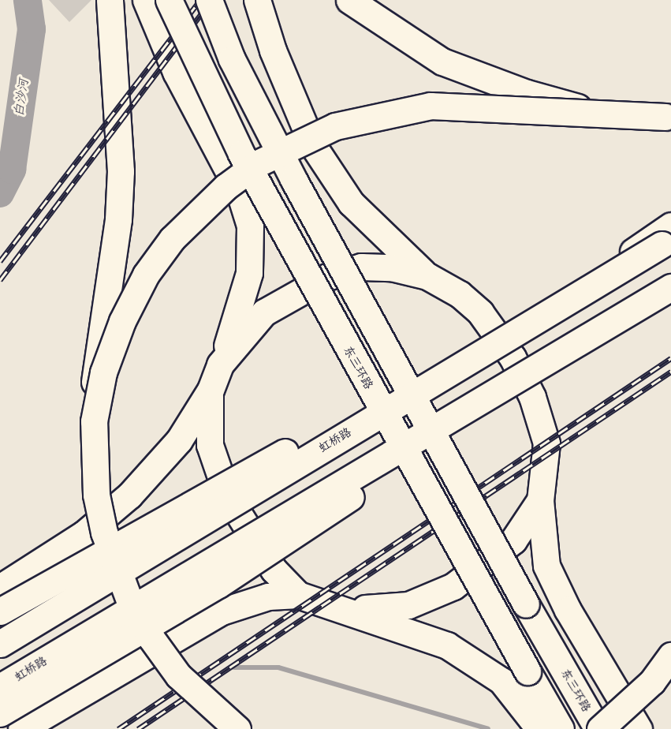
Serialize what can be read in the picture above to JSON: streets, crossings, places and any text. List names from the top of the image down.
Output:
{
  "streets": {
    "main road": ["东三环路", "虹桥路"]
  },
  "water": ["白沙河"]
}
